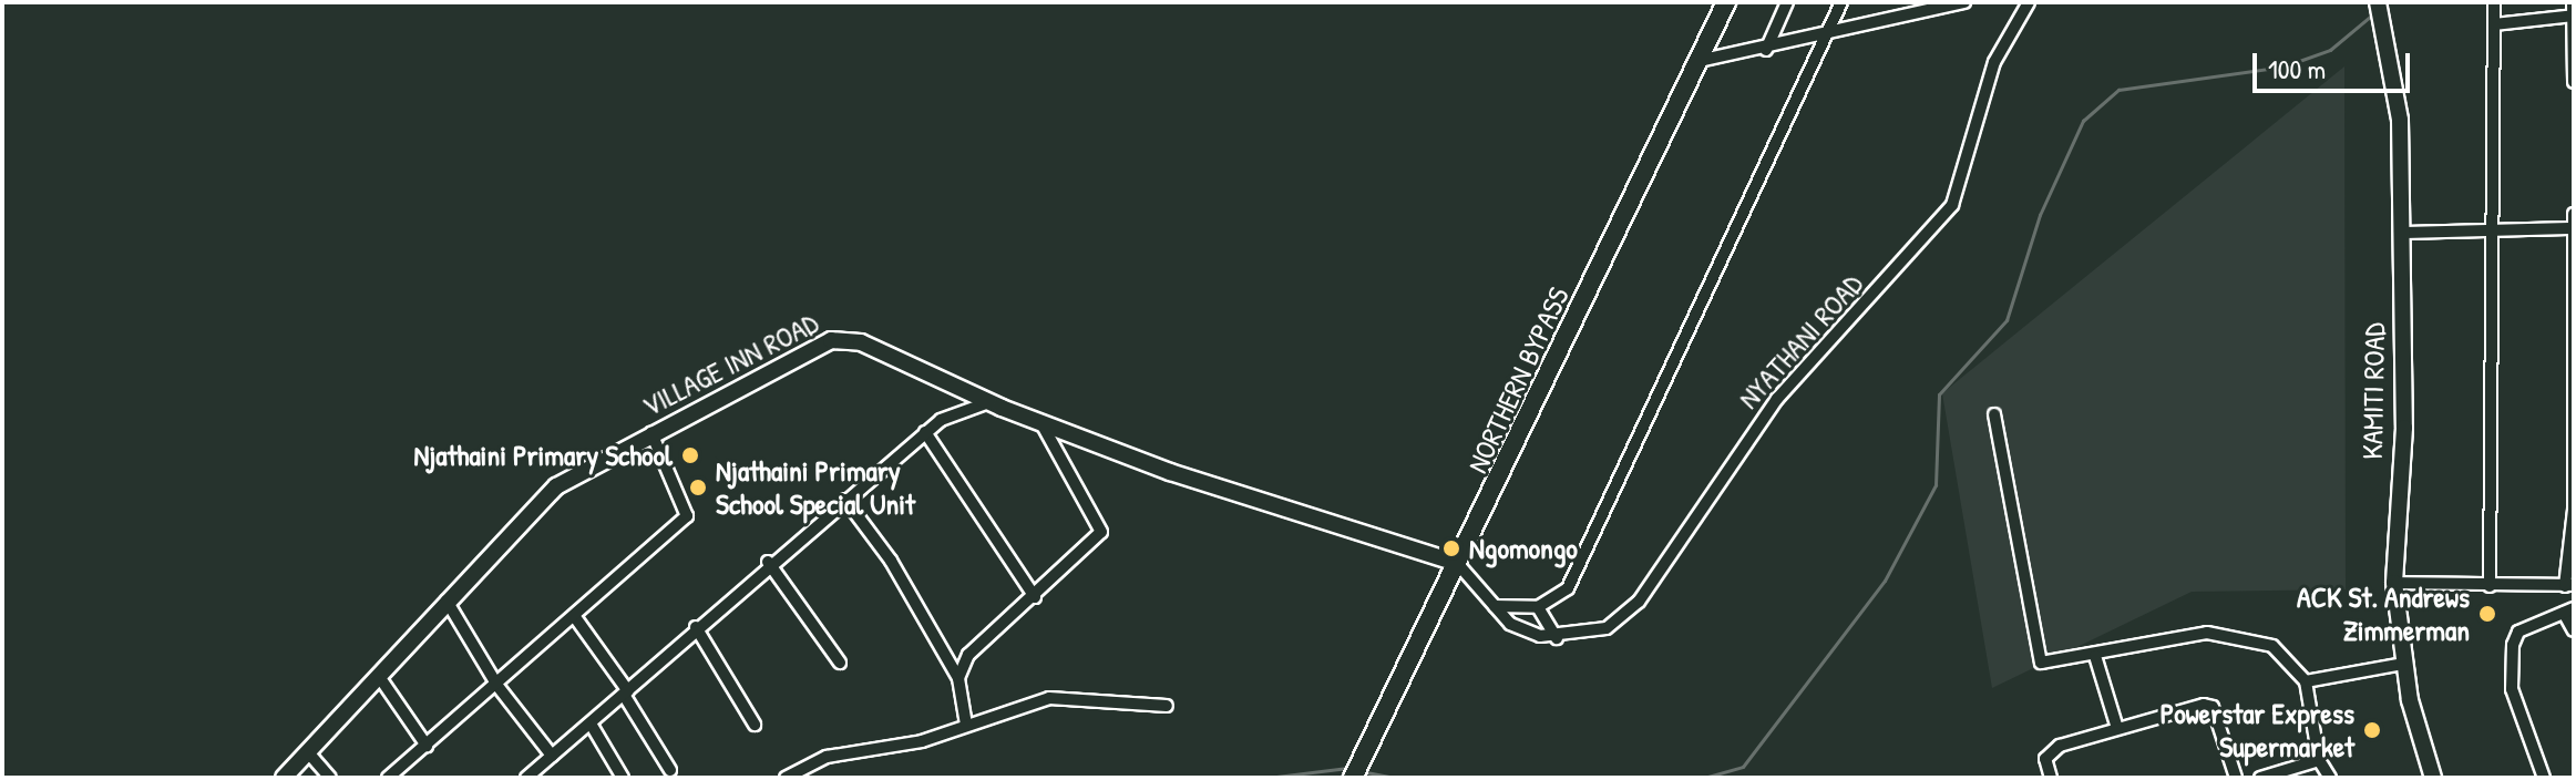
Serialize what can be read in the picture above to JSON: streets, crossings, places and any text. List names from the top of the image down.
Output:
{
  "streets": {
    "main road": ["NORTHERN BYPASS"],
    "street": ["NYATHANI ROAD", "VILLAGE INN ROAD", "KAMITI ROAD"]
  },
  "crossings": [
    ["NYATHANI ROAD", "VILLAGE INN ROAD"],
    ["NYATHANI ROAD", "NORTHERN BYPASS"],
    ["VILLAGE INN ROAD", "NORTHERN BYPASS"]
  ],
  "places": [
    "Njathaini Primary School",
    "Njathaini Primary School Special Unit",
    "Ngomongo",
    "ACK St. Andrews Zimmerman",
    "Powerstar Express Supermarket"
  ],
  "scale_bar": "100 m"
}
